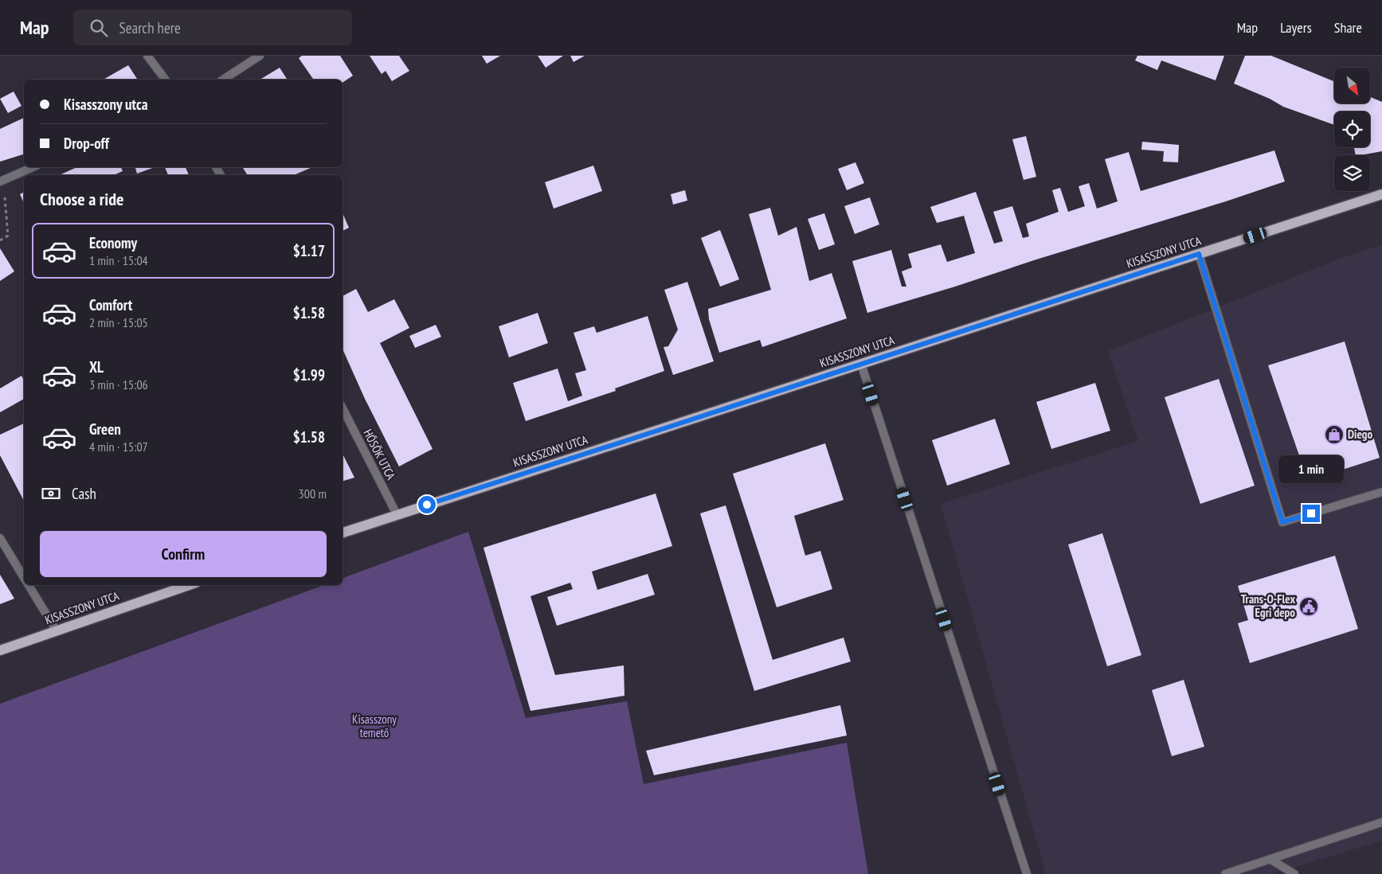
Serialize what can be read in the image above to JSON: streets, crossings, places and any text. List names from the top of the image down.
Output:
{
  "streets": {
    "main road": ["KISASSZONY UTCA"],
    "street": ["HŐSÖK UTCA"]
  },
  "crossings": [
    ["KISASSZONY UTCA", "HŐSÖK UTCA"]
  ],
  "parks": ["Kisasszony temető"],
  "places": {
    "shop": ["Diego"],
    "public building": ["Trans-O-Flex Egri depo"]
  },
  "north": "bottom right",
  "page": {
    "header": "Map",
    "search": "Search here",
    "nav": ["Map", "Layers", "Share"],
    "banner": ["Kisasszony utca", "Drop-off"],
    "heading": "Choose a ride",
    "list": [
      {
        "name": "Economy",
        "note": "1 min · 15:04",
        "value": "$1.17"
      },
      {
        "name": "Comfort",
        "note": "2 min · 15:05",
        "value": "$1.58"
      },
      {
        "name": "XL",
        "note": "3 min · 15:06",
        "value": "$1.99"
      },
      {
        "name": "Green",
        "note": "4 min · 15:07",
        "value": "$1.58"
      }
    ],
    "bubble": "1 min",
    "pay": ["Cash", "300 m"],
    "buttons": "Confirm"
  }
}
